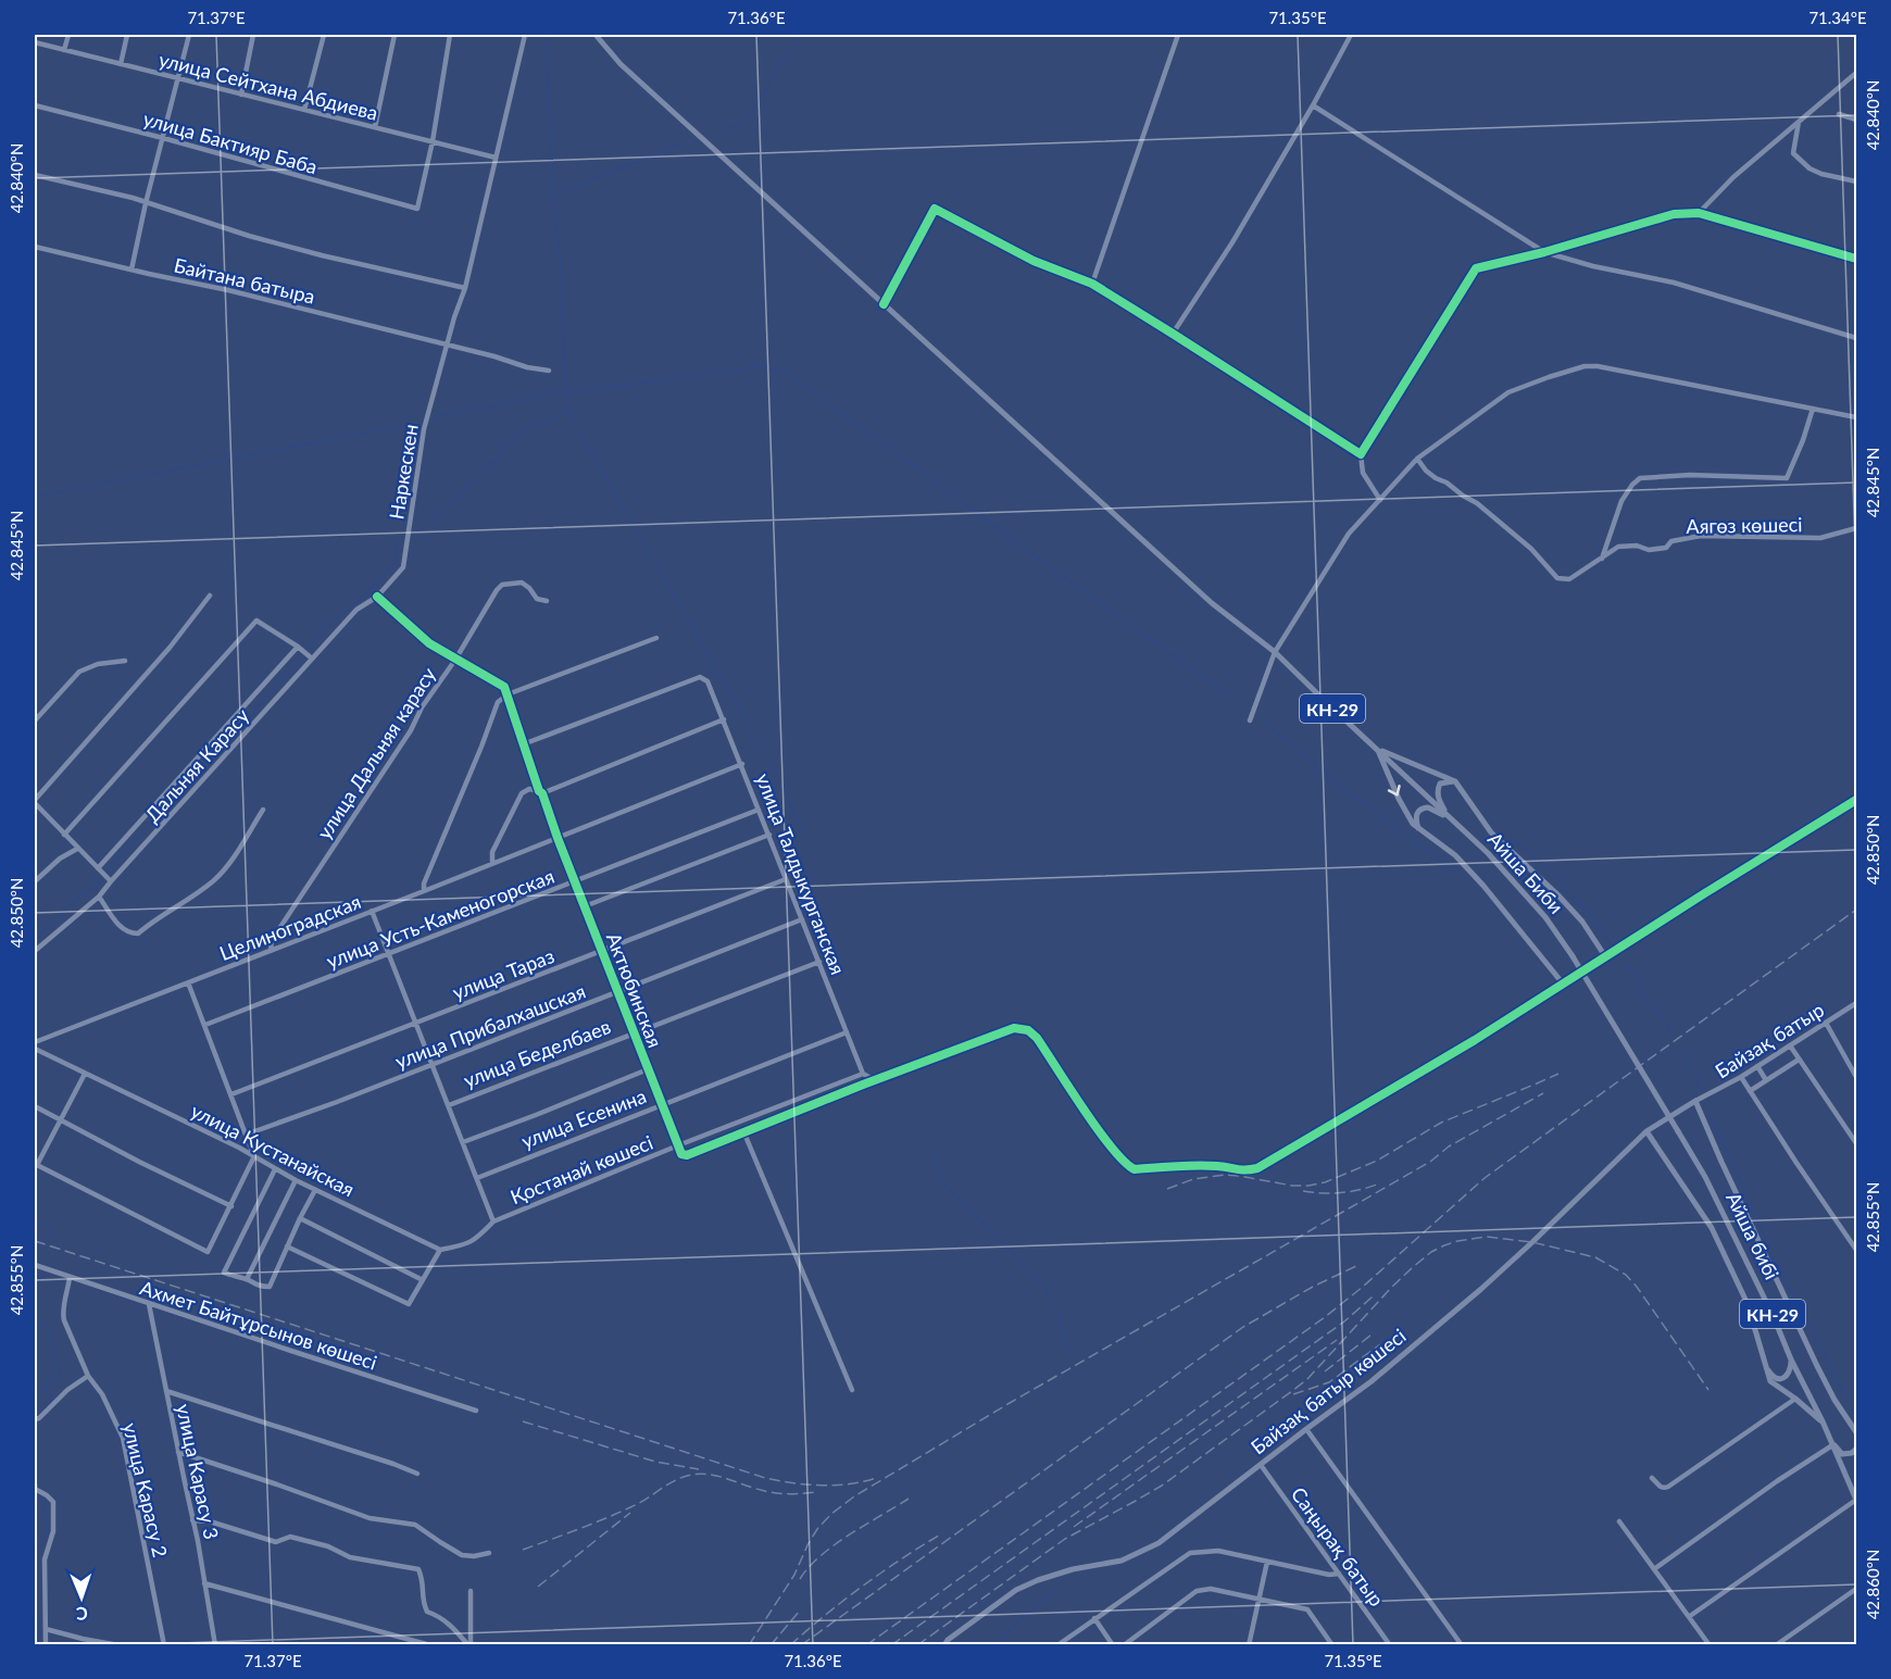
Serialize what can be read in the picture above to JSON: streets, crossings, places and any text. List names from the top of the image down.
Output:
{
  "streets": {
    "main road": [
      "КН-29",
      "Айша Биби",
      "Айша бибі",
      "Байзақ батыр көшесі"
    ],
    "street": [
      "улица Сейтхана Абдиева",
      "улица Бактияр Баба",
      "Байтана батыра",
      "Наркескен",
      "Аягөз көшесі",
      "улица Дальняя карасу",
      "Дальняя Карасу",
      "улица Талдыкурганская",
      "улица Усть-Каменогорская",
      "Целиноградская",
      "улица Тараз",
      "Актюбинская",
      "улица Прибалхашская",
      "Байзақ батыр",
      "улица Беделбаев",
      "улица Есенина",
      "улица Кустанайская",
      "Қостанай көшесі",
      "Ахмет Байтұрсынов көшесі",
      "улица Карасу 3",
      "улица Карасу 2",
      "Саңырақ батыр"
    ]
  },
  "crossings": [
    ["улица Сейтхана Абдиева", "улица Бактияр Баба"],
    ["улица Сейтхана Абдиева", "Наркескен"],
    ["Байтана батыра", "Наркескен"],
    ["Наркескен", "Дальняя Карасу"],
    ["КН-29", "Айша Биби"],
    ["улица Дальняя карасу", "Целиноградская"],
    ["Айша Биби", "Айша бибі"],
    ["улица Талдыкурганская", "улица Усть-Каменогорская"],
    ["улица Талдыкурганская", "Целиноградская"],
    ["улица Талдыкурганская", "улица Тараз"],
    ["улица Талдыкурганская", "Актюбинская"],
    ["улица Талдыкурганская", "улица Прибалхашская"],
    ["улица Талдыкурганская", "улица Беделбаев"],
    ["улица Талдыкурганская", "улица Есенина"],
    ["улица Талдыкурганская", "Қостанай көшесі"],
    ["улица Усть-Каменогорская", "Актюбинская"],
    ["Целиноградская", "Актюбинская"],
    ["улица Тараз", "Актюбинская"],
    ["Актюбинская", "улица Прибалхашская"],
    ["Актюбинская", "улица Беделбаев"],
    ["Актюбинская", "улица Есенина"],
    ["Актюбинская", "Қостанай көшесі"],
    ["Байзақ батыр", "Байзақ батыр көшесі"],
    ["Ахмет Байтұрсынов көшесі", "улица Карасу 3"],
    ["Ахмет Байтұрсынов көшесі", "улица Карасу 2"],
    ["Байзақ батыр көшесі", "Саңырақ батыр"]
  ],
  "north": "bottom",
  "coordinates": [
    "71.37°E",
    "71.36°E",
    "71.35°E",
    "71.34°E",
    "42.840°N",
    "42.845°N",
    "42.850°N",
    "42.855°N",
    "42.860°N"
  ]
}
